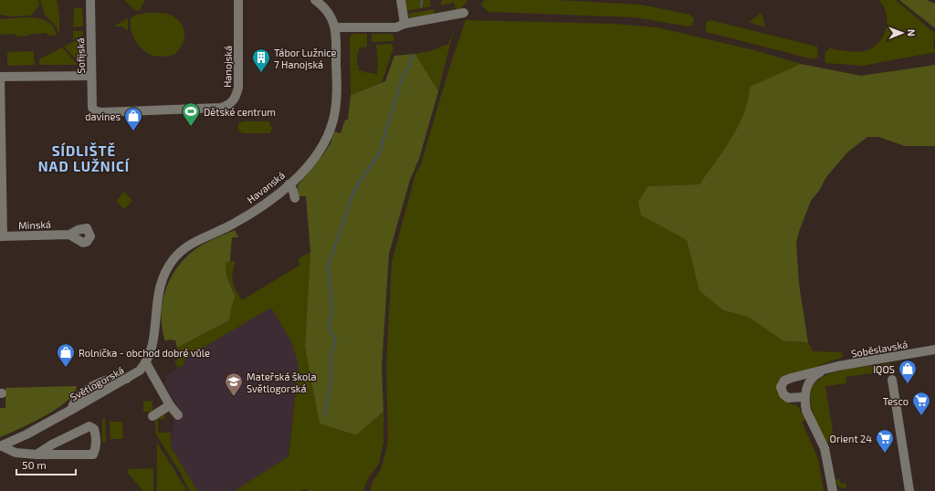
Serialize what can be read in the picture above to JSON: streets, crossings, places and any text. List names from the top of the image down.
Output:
{
  "streets": {
    "street": [
      "Sofijská",
      "Hanojská",
      "Havanská",
      "Minská",
      "Soběslavská",
      "Světlogorská"
    ]
  },
  "crossings": [
    ["Sofijská", "Hanojská"],
    ["Havanská", "Světlogorská"]
  ],
  "districts": ["SÍDLIŠTĚ NAD LUŽNICÍ"],
  "places": {
    "building": ["Tábor Lužnice 7 Hanojská"],
    "sports": ["Dětské centrum"],
    "shop": ["davines", "Rolnička - obchod dobré vůle", "IQOS"],
    "school or university": ["Mateřská škola Světlogorská"],
    "supermarket": ["Tesco", "Orient 24"]
  },
  "scale_bar": "50 m",
  "north": "right"
}
